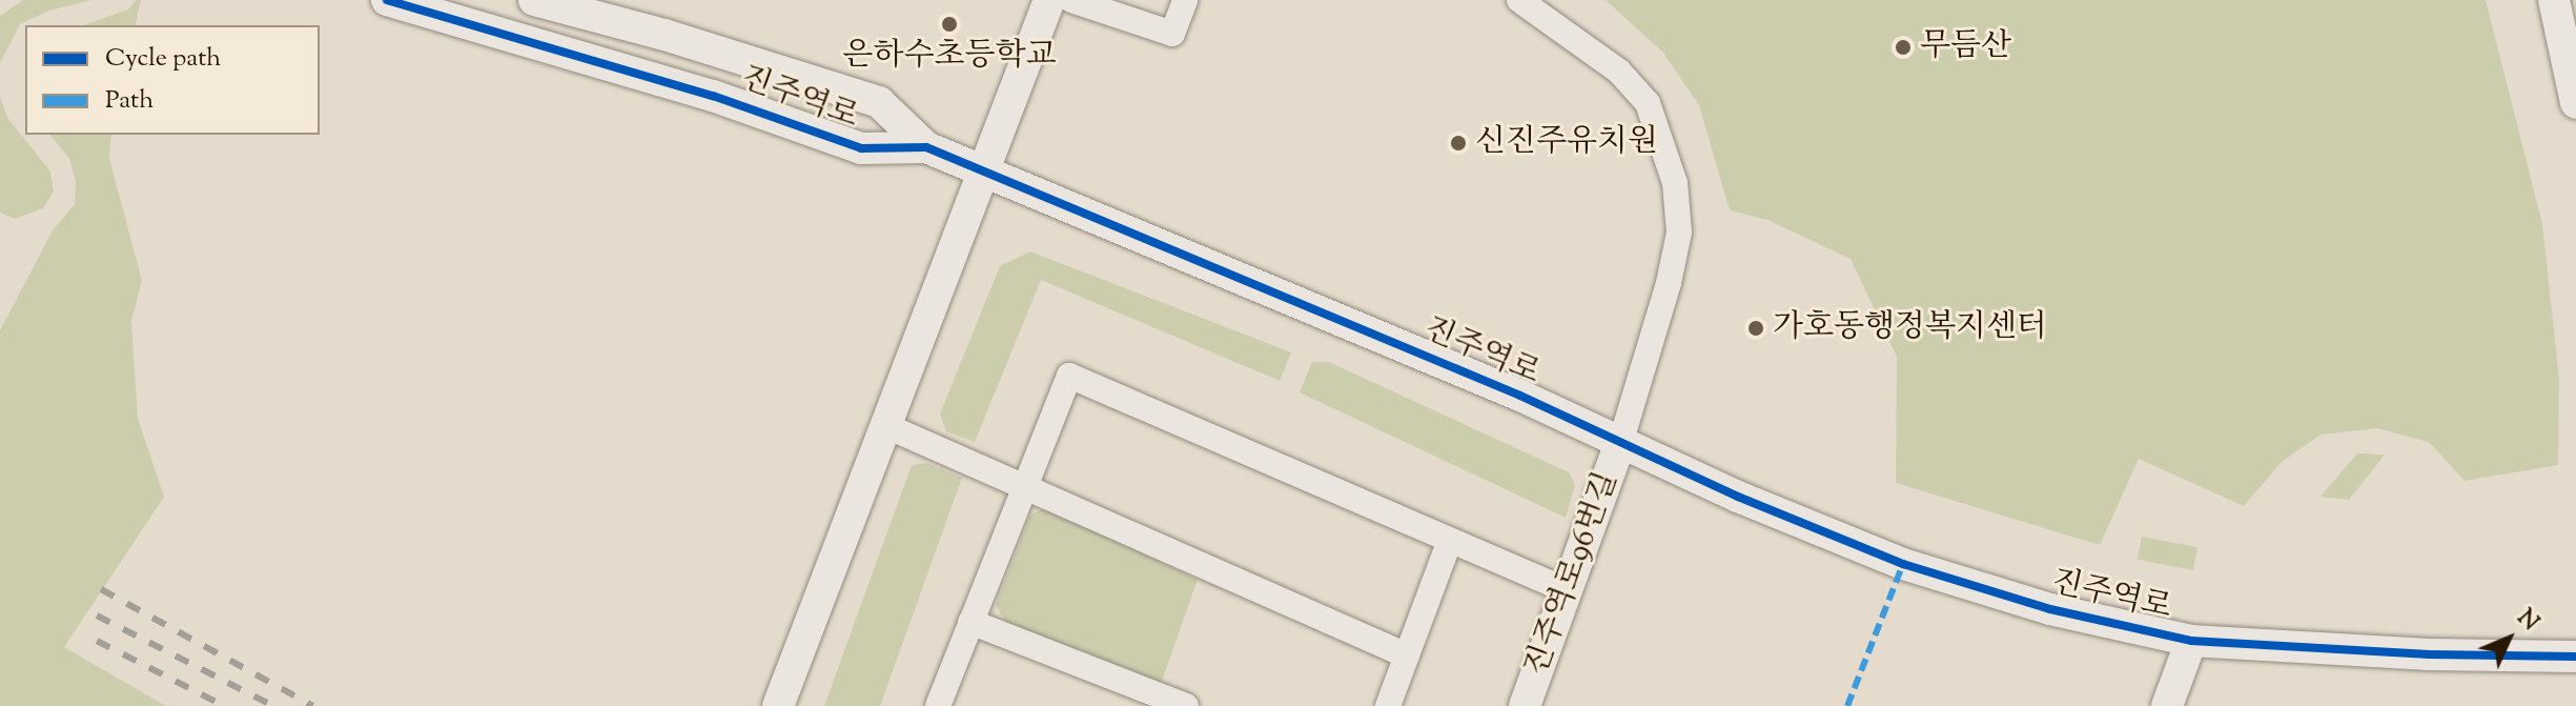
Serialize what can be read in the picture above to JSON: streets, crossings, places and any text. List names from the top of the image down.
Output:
{
  "streets": {
    "street": ["진주역로", "진주역로96번길"]
  },
  "crossings": [
    ["진주역로", "진주역로96번길"]
  ],
  "places": [
    "은하수초등학교",
    "무듬산",
    "신진주유치원",
    "가호동행정복지센터"
  ],
  "legend": ["Cycle path", "Path"],
  "north": "top right"
}
